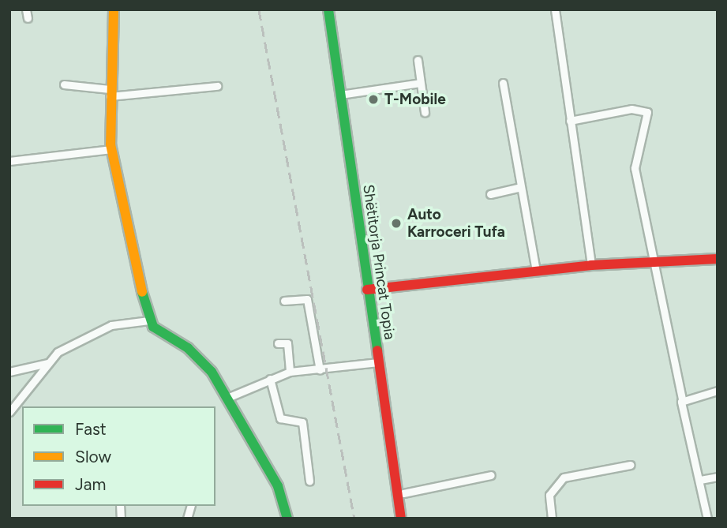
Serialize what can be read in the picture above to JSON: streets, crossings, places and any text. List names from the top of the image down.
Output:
{
  "streets": {
    "street": ["Shëtitorja Princat Topia"]
  },
  "places": ["T-Mobile", "Auto Karroceri Tufa"],
  "legend": ["Fast", "Slow", "Jam"]
}
